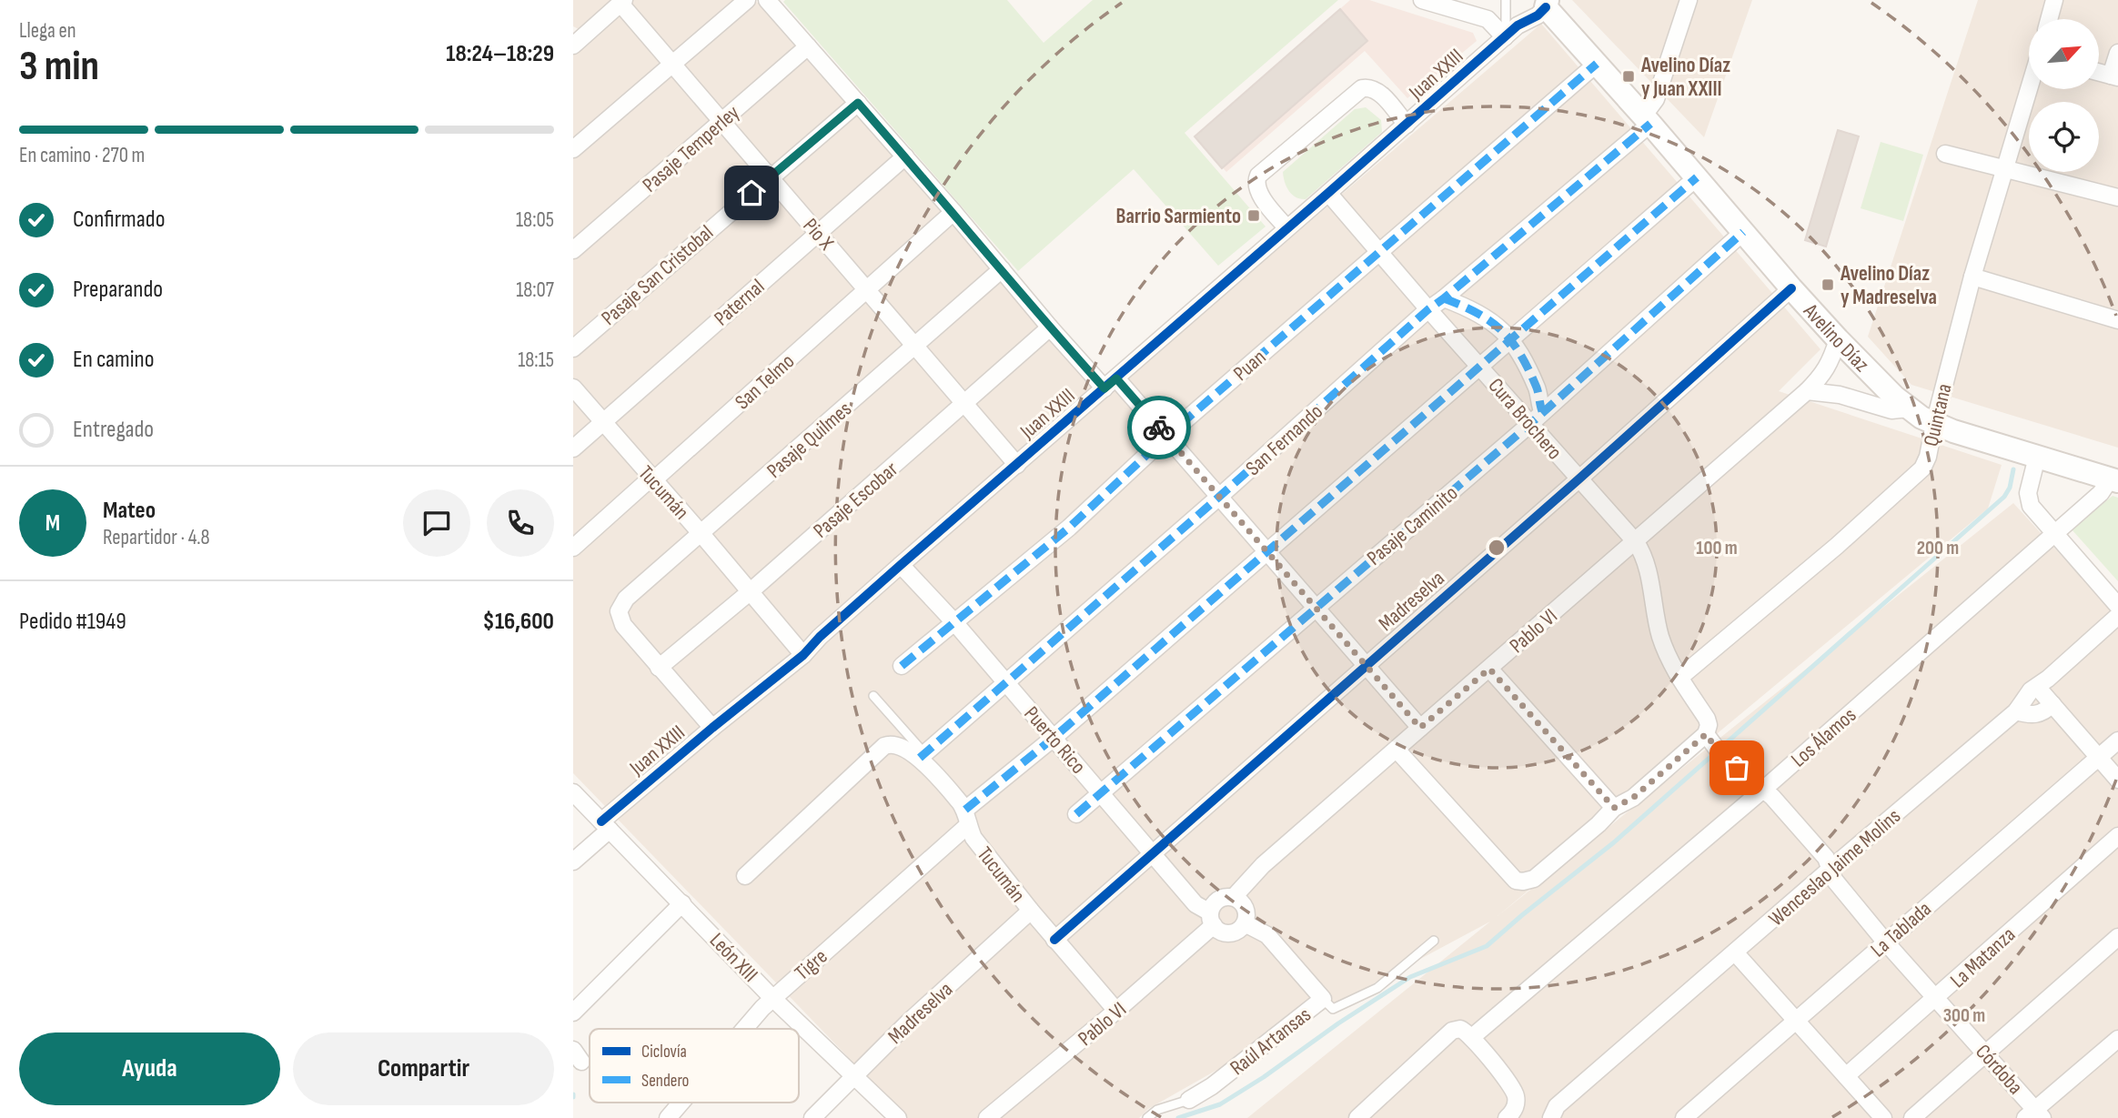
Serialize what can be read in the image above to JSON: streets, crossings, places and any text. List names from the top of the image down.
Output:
{
  "streets": {
    "street": [
      "Juan XXIII",
      "Pasaje Temperley",
      "Pio X",
      "Pasaje San Cristobal",
      "Paternal",
      "Avelino Díaz",
      "Puan",
      "San Telmo",
      "Quintana",
      "Cura Brochero",
      "Pasaje Quilmes",
      "San Fernando",
      "Tucumán",
      "Pasaje Escobar",
      "Pasaje Caminito",
      "Madreselva",
      "Pablo VI",
      "Los Álamos",
      "Puerto Rico",
      "Wenceslao Jaime Molins",
      "La Tablada",
      "León XIII",
      "La Matanza",
      "Tigre",
      "Raúl Artansas",
      "Córdoba"
    ]
  },
  "crossings": [
    ["Juan XXIII", "Pio X"],
    ["Juan XXIII", "Avelino Díaz"],
    ["Juan XXIII", "Cura Brochero"],
    ["Juan XXIII", "Tucumán"],
    ["Juan XXIII", "Puerto Rico"],
    ["Juan XXIII", "León XIII"],
    ["Pasaje Temperley", "Pio X"],
    ["Pio X", "Pasaje San Cristobal"],
    ["Pio X", "Paternal"],
    ["Pio X", "San Telmo"],
    ["Pio X", "Pasaje Quilmes"],
    ["Pio X", "Pasaje Escobar"],
    ["Paternal", "Tucumán"],
    ["Avelino Díaz", "Puan"],
    ["Avelino Díaz", "Quintana"],
    ["Avelino Díaz", "San Fernando"],
    ["Avelino Díaz", "Pasaje Caminito"],
    ["Avelino Díaz", "Madreselva"],
    ["Avelino Díaz", "Pablo VI"],
    ["Avelino Díaz", "Los Álamos"],
    ["Avelino Díaz", "Tigre"],
    ["Puan", "Cura Brochero"],
    ["Puan", "Puerto Rico"],
    ["San Telmo", "Tucumán"],
    ["Quintana", "Cura Brochero"],
    ["Cura Brochero", "San Fernando"],
    ["Cura Brochero", "Pasaje Caminito"],
    ["Cura Brochero", "Madreselva"],
    ["Cura Brochero", "Pablo VI"],
    ["Cura Brochero", "Tigre"],
    ["Cura Brochero", "Córdoba"],
    ["Pasaje Quilmes", "Tucumán"],
    ["Pasaje Quilmes", "Pasaje Escobar"],
    ["San Fernando", "Tucumán"],
    ["San Fernando", "Puerto Rico"],
    ["Tucumán", "Pasaje Escobar"],
    ["Tucumán", "Madreselva"],
    ["Tucumán", "Pablo VI"],
    ["Tucumán", "Tigre"],
    ["Pasaje Caminito", "Puerto Rico"],
    ["Madreselva", "Puerto Rico"],
    ["Madreselva", "León XIII"],
    ["Pablo VI", "Puerto Rico"],
    ["Pablo VI", "Raúl Artansas"],
    ["Los Álamos", "Córdoba"],
    ["Puerto Rico", "Tigre"],
    ["Puerto Rico", "Raúl Artansas"],
    ["Wenceslao Jaime Molins", "Córdoba"],
    ["La Tablada", "Córdoba"],
    ["León XIII", "Tigre"],
    ["La Matanza", "Córdoba"]
  ],
  "places": {
    "transit": ["Avelino Díaz y Juan XXIII", "Barrio Sarmiento", "Avelino Díaz y Madreselva"]
  },
  "legend": ["Ciclovía", "Sendero"],
  "north": "top right",
  "page": {
    "heading": ["3 min", "Llega en", "18:24–18:29"],
    "panel": [
      "Mateo",
      "Repartidor · 4.8",
      "Pedido #1949",
      "$16,600"
    ],
    "bar": "En camino · 270 m",
    "list": [
      ["Confirmado", "18:05"],
      ["Preparando", "18:07"],
      ["En camino", "18:15"],
      "Entregado"
    ],
    "round": "M",
    "buttons": ["Ayuda", "Compartir"]
  },
  "rings": ["100 m", "200 m", "300 m"]
}
